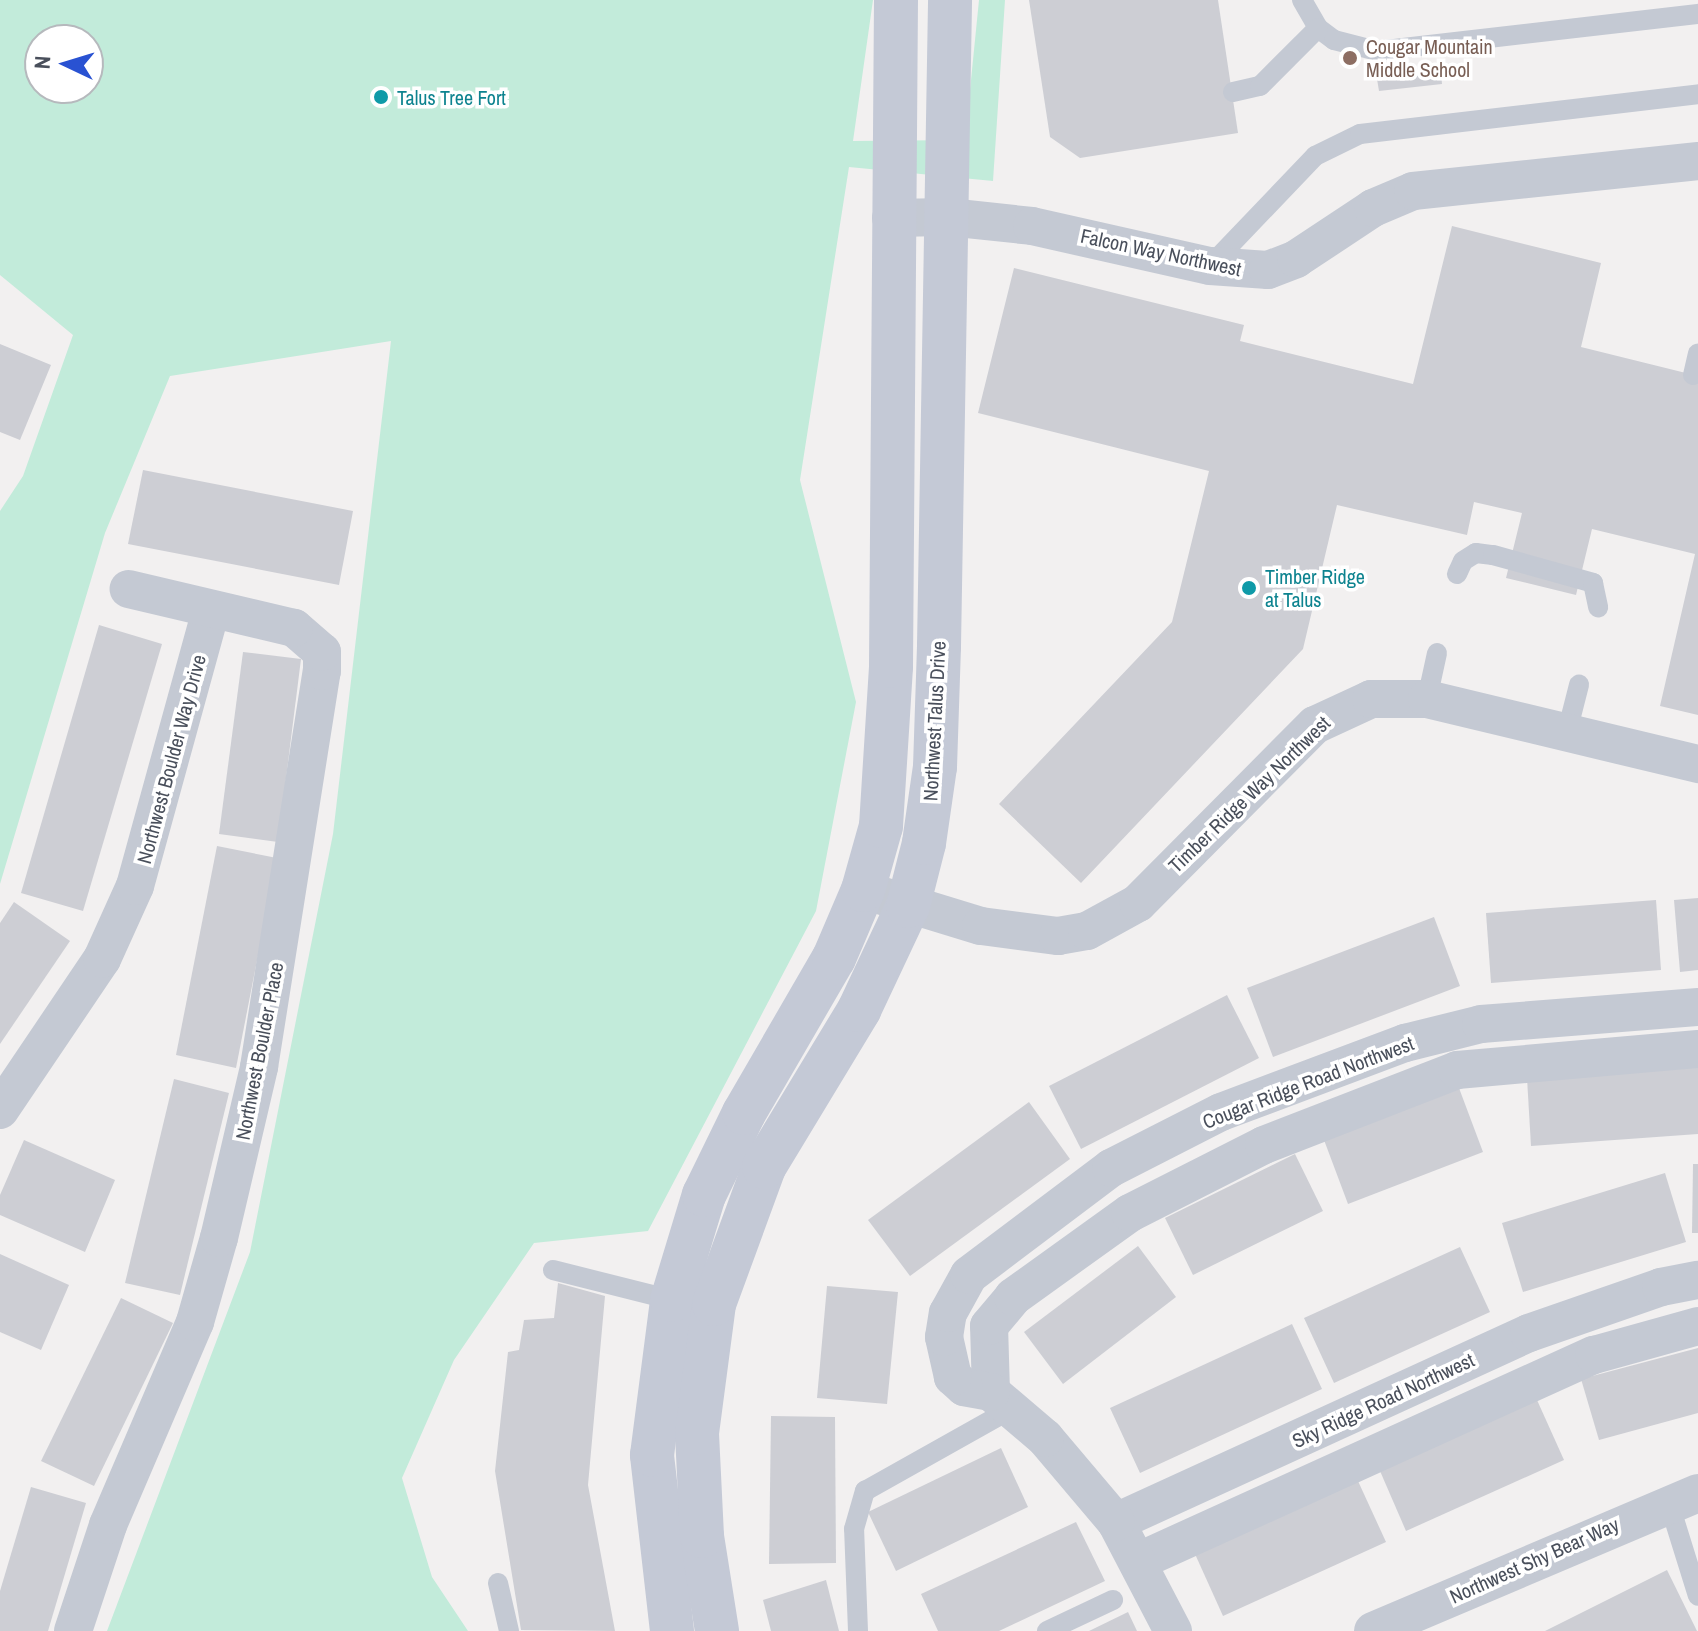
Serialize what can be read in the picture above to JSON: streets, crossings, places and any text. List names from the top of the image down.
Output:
{
  "streets": {
    "street": [
      "Falcon Way Northwest",
      "Northwest Talus Drive",
      "Northwest Boulder Way Drive",
      "Timber Ridge Way Northwest",
      "Northwest Boulder Place",
      "Cougar Ridge Road Northwest",
      "Sky Ridge Road Northwest",
      "Northwest Shy Bear Way"
    ]
  },
  "crossings": [
    ["Falcon Way Northwest", "Northwest Talus Drive"],
    ["Northwest Talus Drive", "Timber Ridge Way Northwest"],
    ["Northwest Boulder Way Drive", "Northwest Boulder Place"],
    ["Cougar Ridge Road Northwest", "Sky Ridge Road Northwest"]
  ],
  "places": ["Cougar Mountain Middle School", "Talus Tree Fort", "Timber Ridge at Talus"],
  "north": "left"
}
